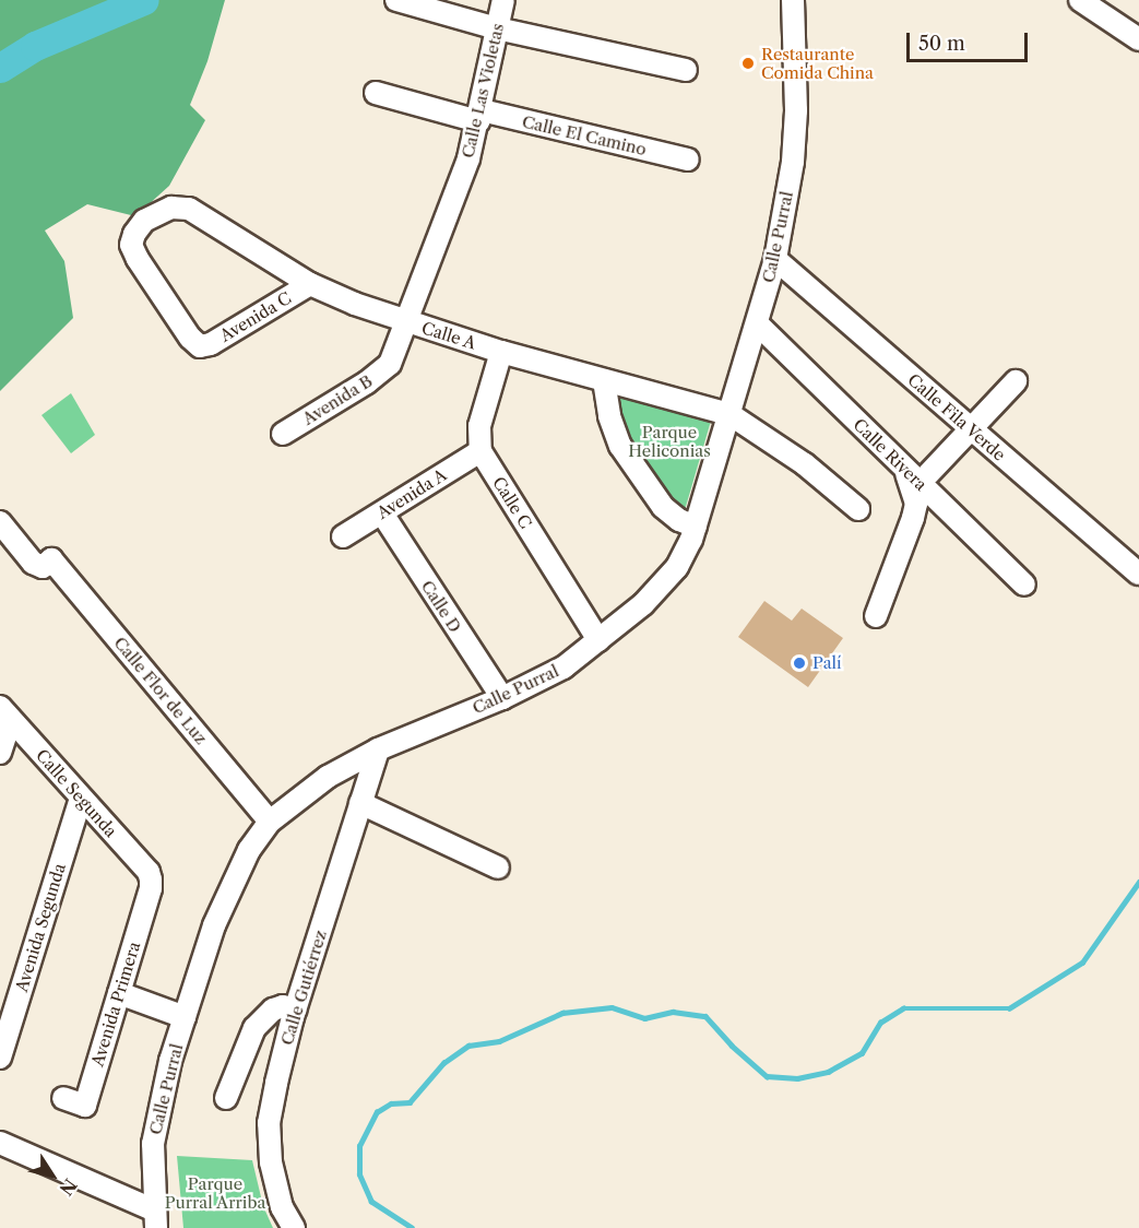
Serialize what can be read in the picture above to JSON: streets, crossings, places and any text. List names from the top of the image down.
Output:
{
  "streets": {
    "street": [
      "Calle Las Violetas",
      "Calle El Camino",
      "Calle Purral",
      "Avenida C",
      "Calle A",
      "Avenida B",
      "Calle Fila Verde",
      "Calle Rivera",
      "Avenida A",
      "Calle C",
      "Calle D",
      "Calle Flor de Luz",
      "Calle Segunda",
      "Avenida Segunda",
      "Calle Gutiérrez",
      "Avenida Primera"
    ]
  },
  "crossings": [
    ["Calle Las Violetas", "Calle El Camino"],
    ["Calle Las Violetas", "Avenida B"],
    ["Calle Purral", "Calle A"],
    ["Calle Purral", "Calle Fila Verde"],
    ["Calle Purral", "Calle Rivera"],
    ["Calle Purral", "Calle C"],
    ["Calle Purral", "Calle D"],
    ["Calle Purral", "Calle Flor de Luz"],
    ["Calle Purral", "Calle Gutiérrez"],
    ["Avenida C", "Calle A"],
    ["Calle A", "Avenida B"],
    ["Avenida A", "Calle C"],
    ["Avenida A", "Calle D"],
    ["Calle Segunda", "Avenida Segunda"],
    ["Calle Segunda", "Avenida Primera"]
  ],
  "parks": ["Parque Heliconias", "Parque Purral Arriba"],
  "places": ["Restaurante Comida China", "Palí"],
  "scale_bar": "50 m",
  "north": "bottom right"
}
